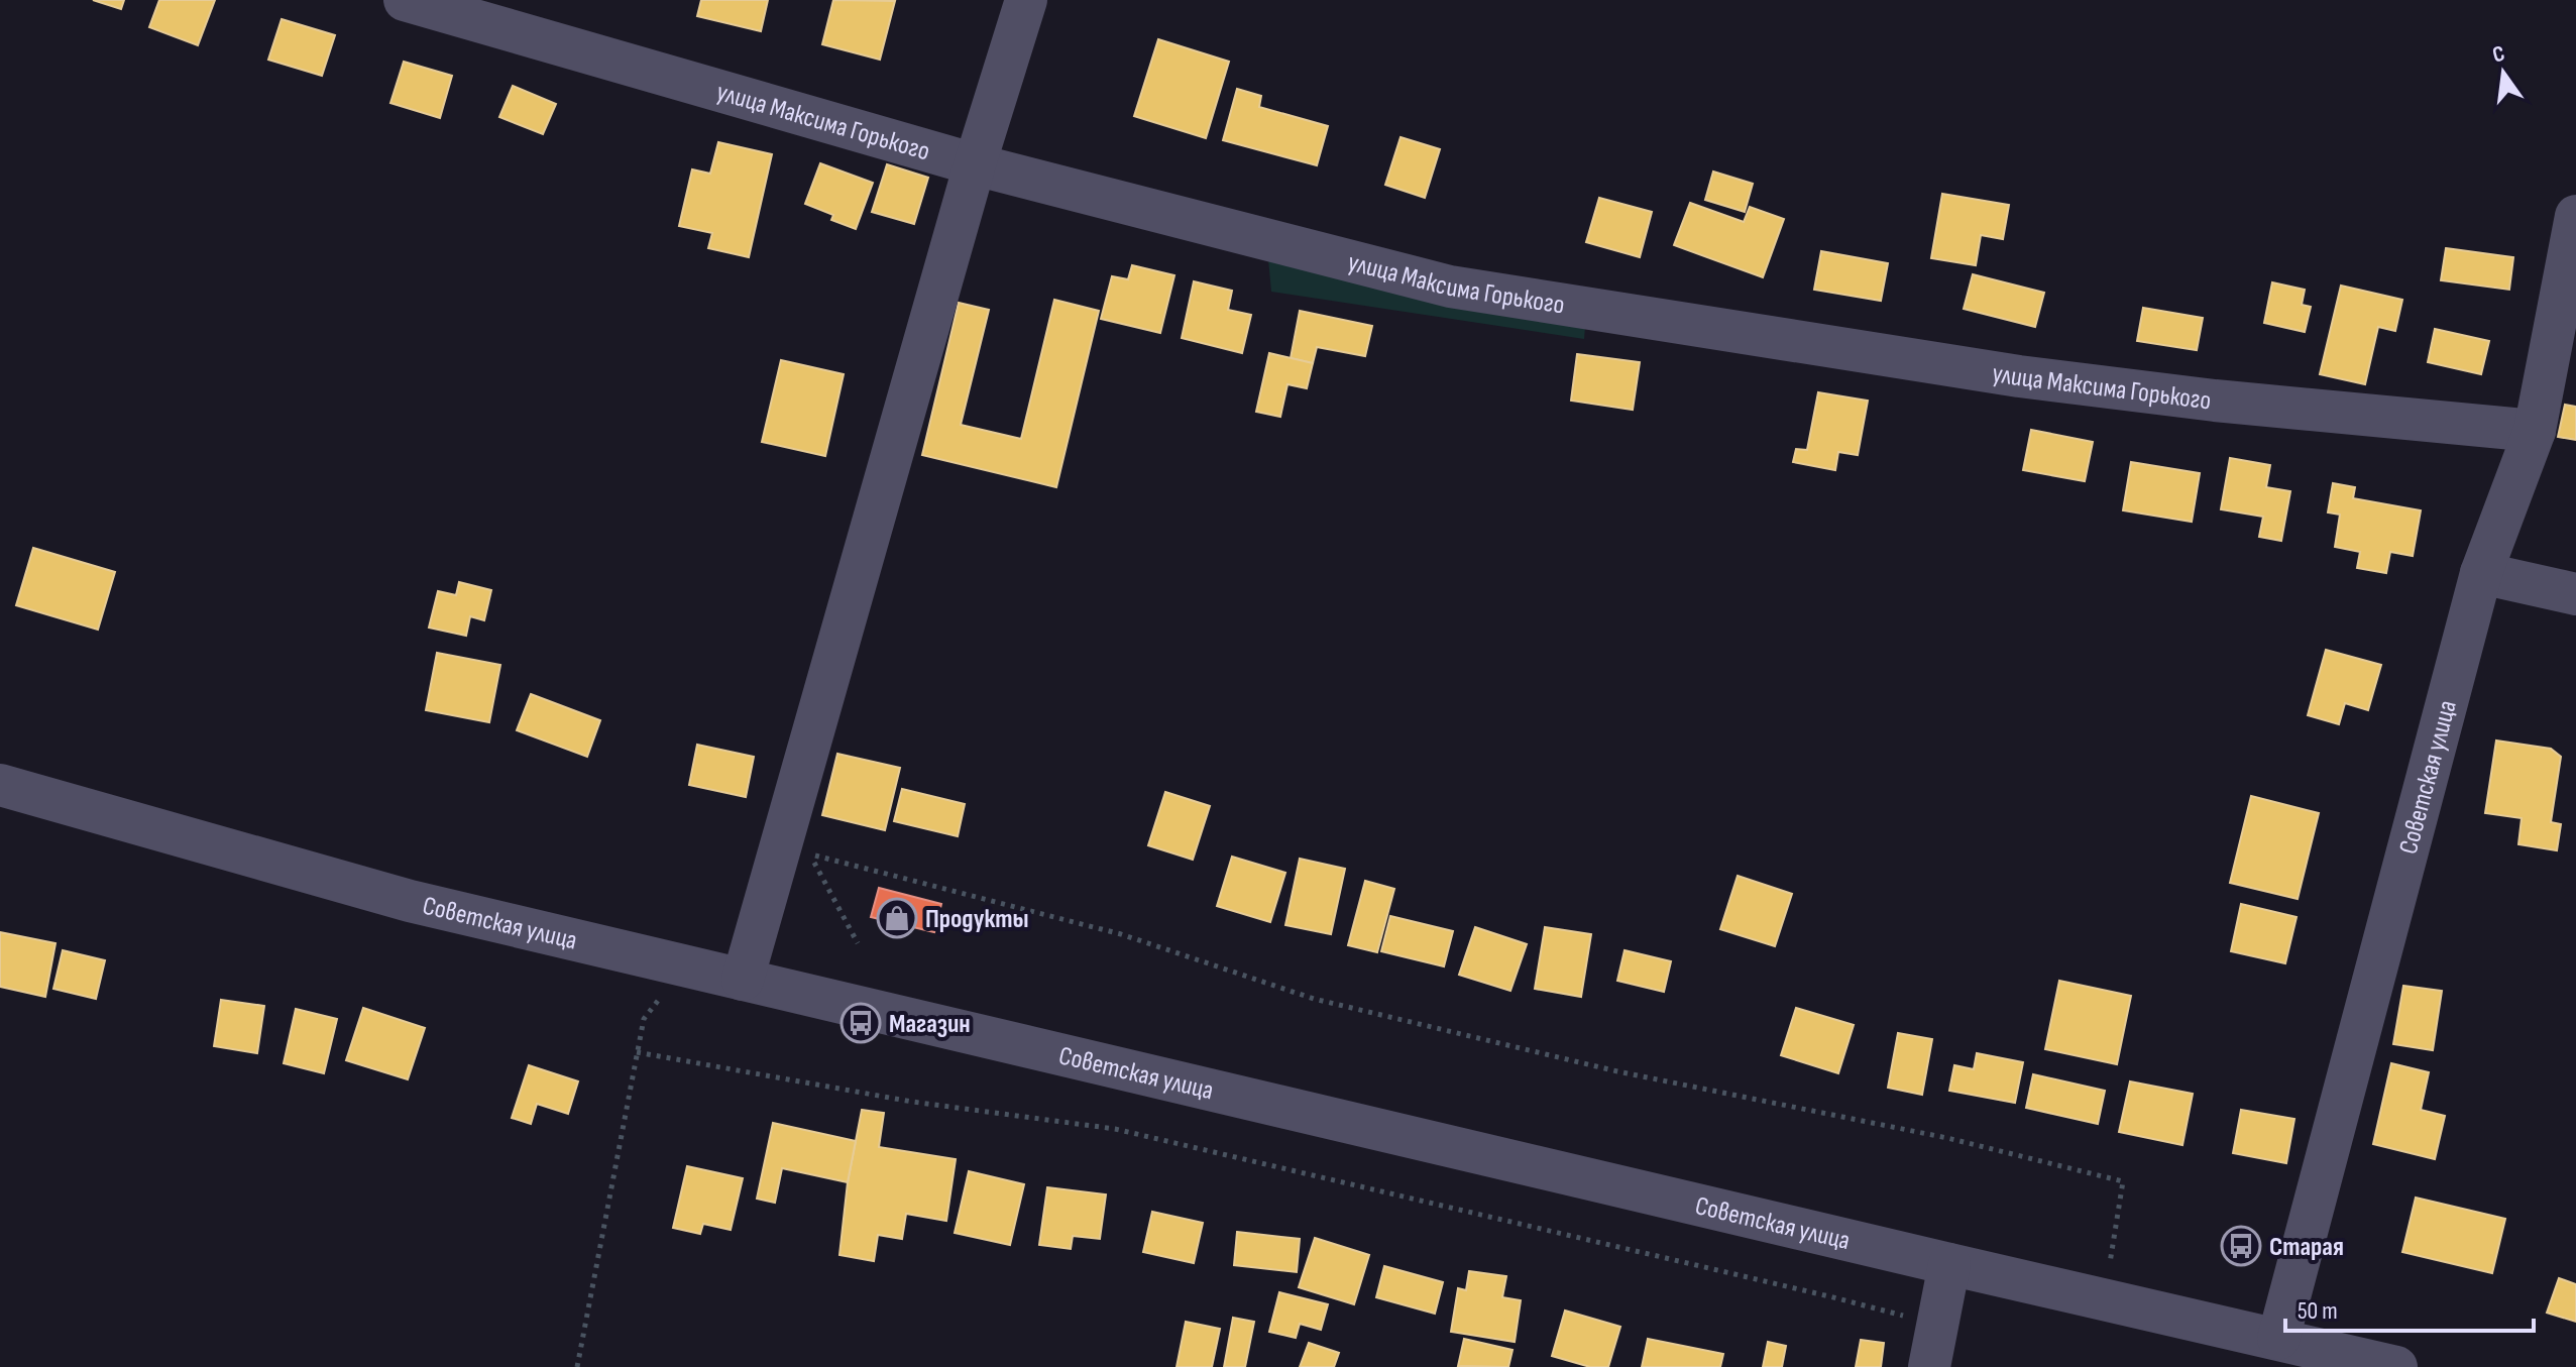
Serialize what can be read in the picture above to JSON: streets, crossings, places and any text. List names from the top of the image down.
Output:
{
  "streets": {
    "street": ["улица Максима Горького", "Советская улица"]
  },
  "crossings": [
    ["улица Максима Горького", "Советская улица"]
  ],
  "places": {
    "shop": ["Продукты"],
    "bus stop": ["Магазин", "Старая"]
  },
  "scale_bar": "50 m",
  "north": "top"
}
